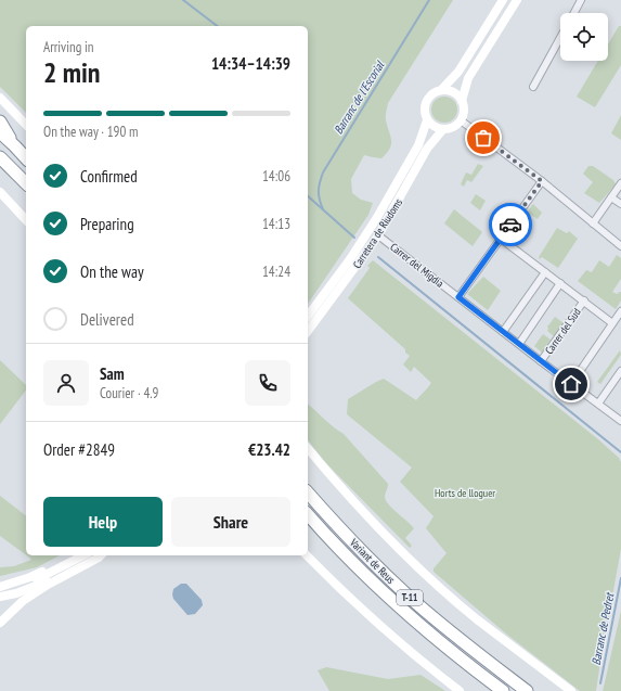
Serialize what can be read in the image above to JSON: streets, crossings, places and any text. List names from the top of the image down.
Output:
{
  "streets": {
    "highway": ["Variant de Reus", "T-11"],
    "main road": ["Carretera de Riudoms"],
    "street": ["Carrer del Migdia", "Carrer del Sud"]
  },
  "crossings": [
    ["Carretera de Riudoms", "Carrer del Migdia"],
    ["Carrer del Migdia", "Carrer del Sud"]
  ],
  "water": ["Barranc de l'Escorial", "Barranc de Pedret"],
  "parks": ["Horts de lloguer"],
  "page": {
    "heading": ["2 min", "Arriving in", "14:34–14:39"],
    "panel": [
      "Sam",
      "Courier · 4.9",
      "Order #2849",
      "€23.42"
    ],
    "bar": "On the way · 190 m",
    "list": [
      ["Confirmed", "14:06"],
      ["Preparing", "14:13"],
      ["On the way", "14:24"],
      "Delivered"
    ],
    "buttons": ["Help", "Share"]
  }
}
